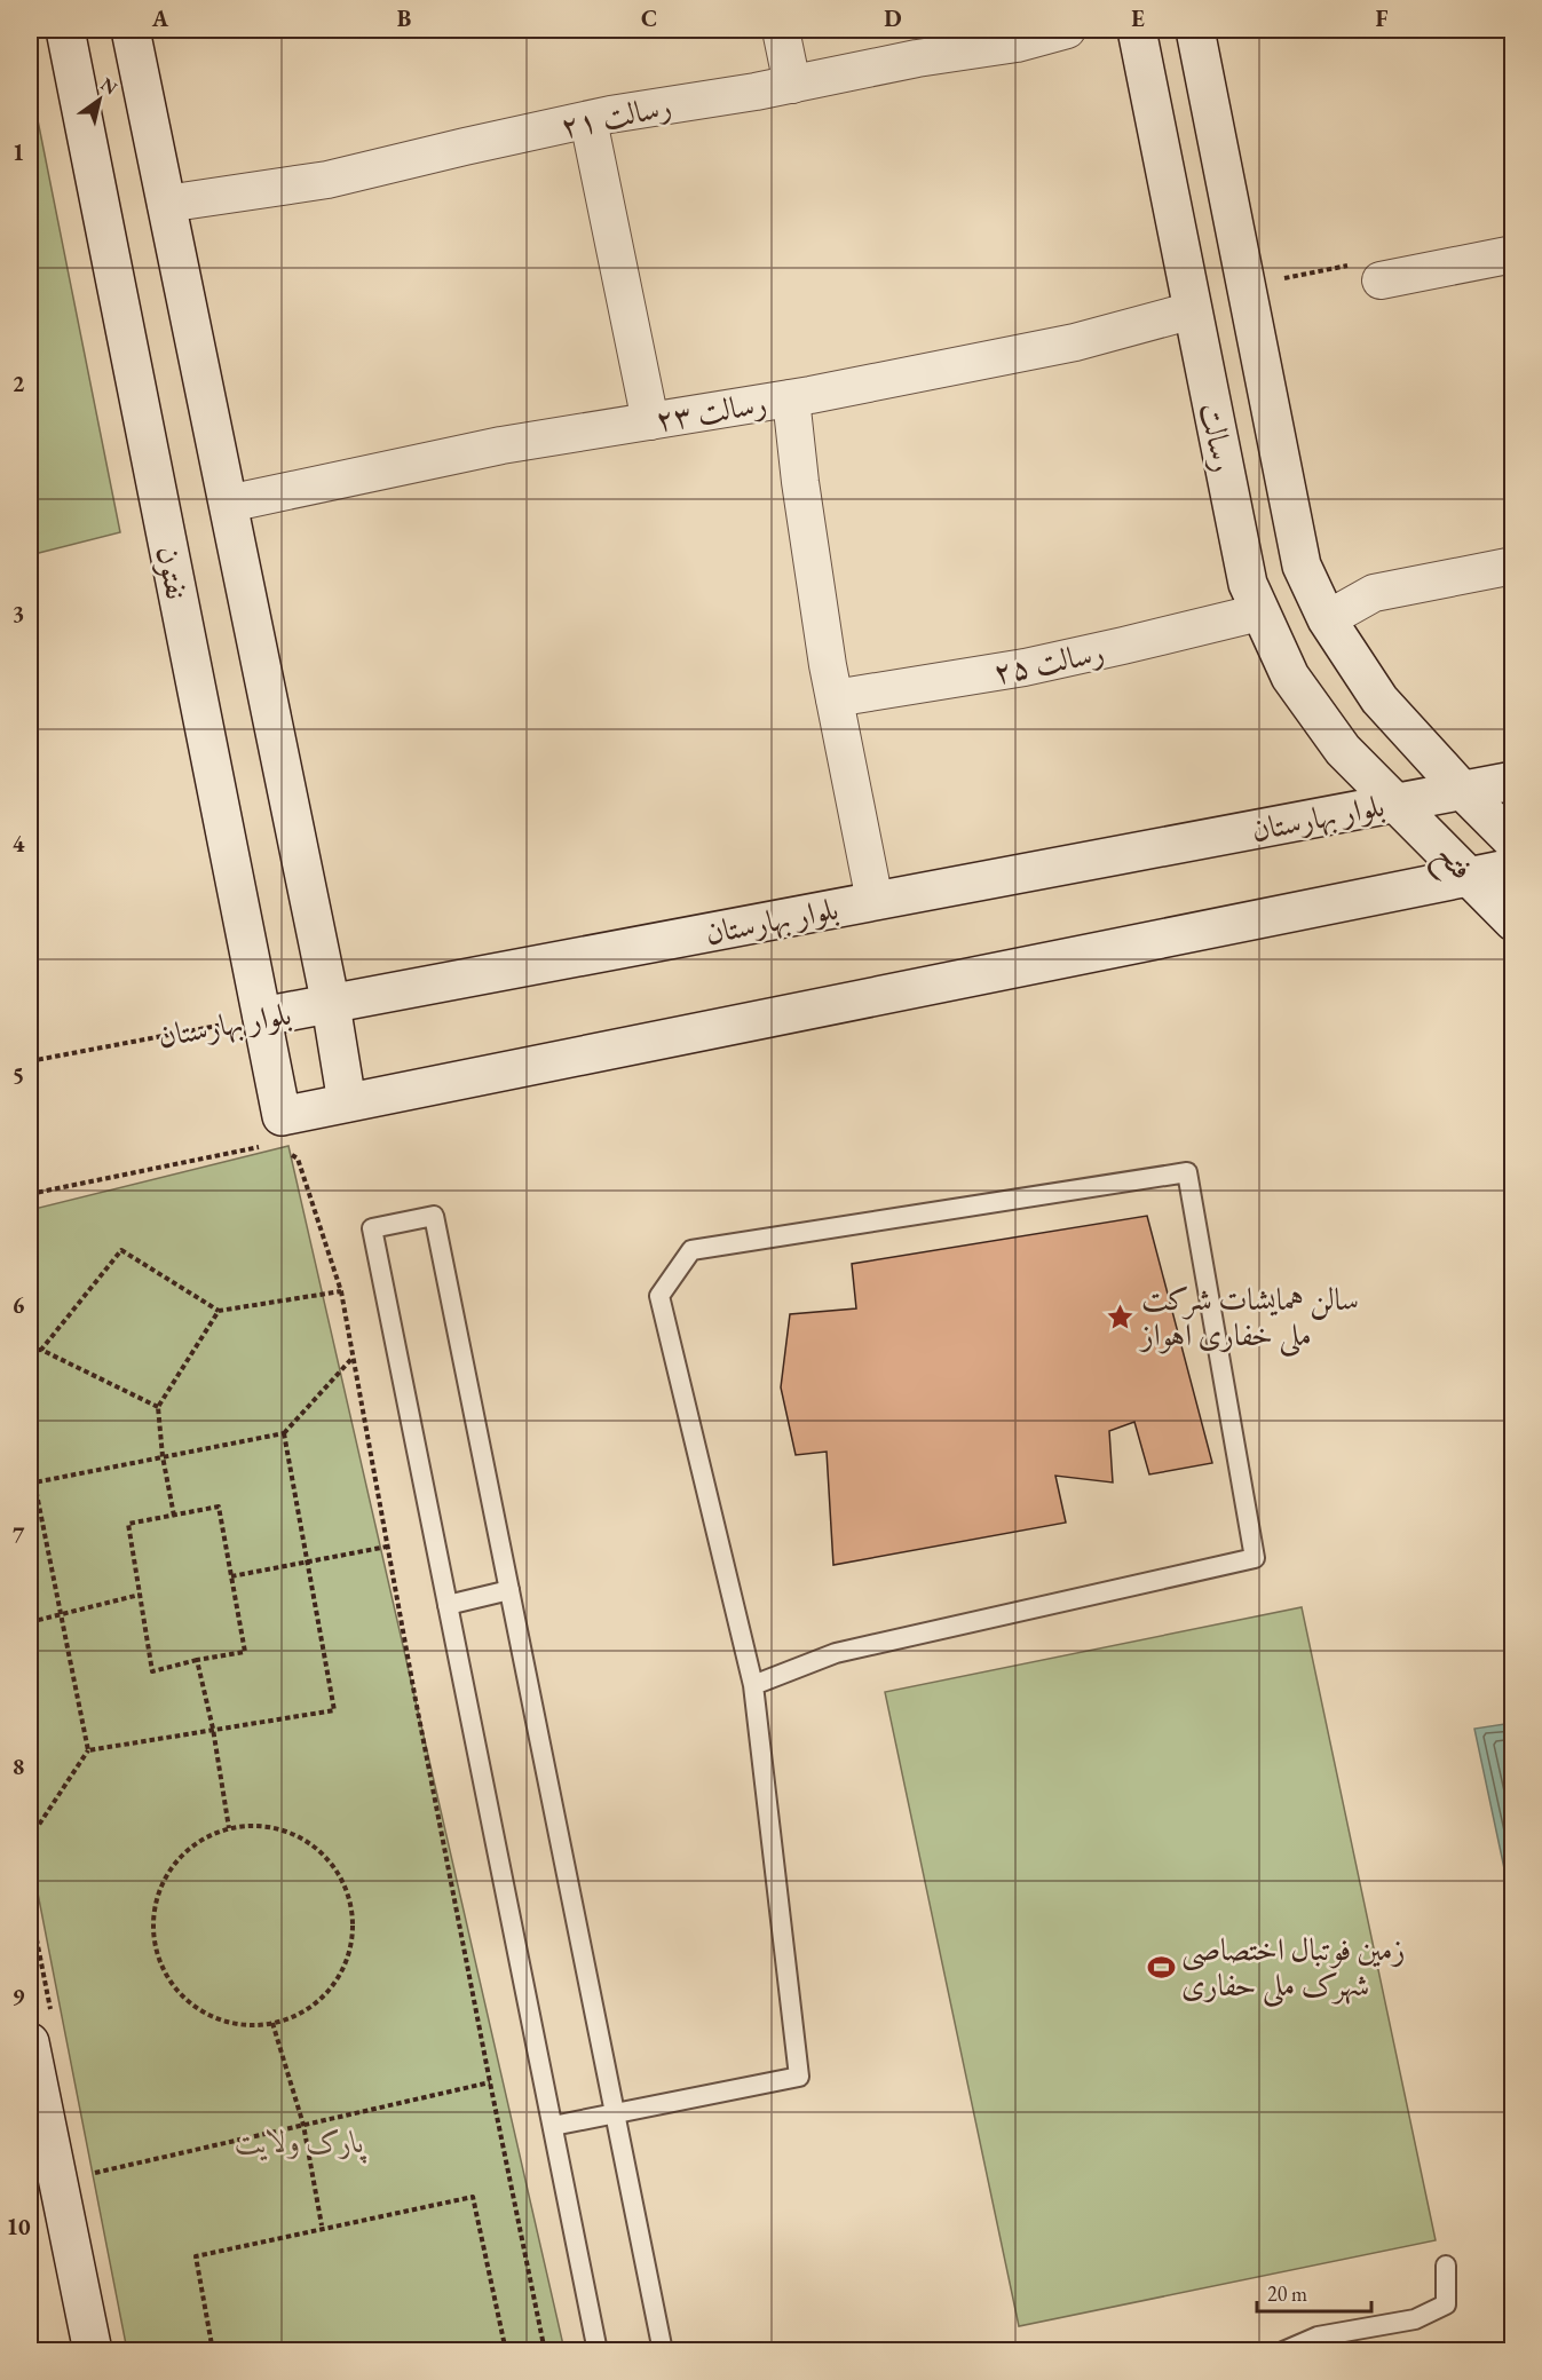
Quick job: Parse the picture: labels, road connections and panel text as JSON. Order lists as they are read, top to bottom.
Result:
{
  "streets": {
    "street": [
      "رسالت ۲۱",
      "رسالت ۲۳",
      "رسالت",
      "نفتون",
      "رسالت ۲۵",
      "بلوار بهارستان",
      "فتح"
    ]
  },
  "crossings": [
    ["رسالت ۲۳", "رسالت"],
    ["رسالت", "رسالت ۲۵"],
    ["رسالت", "بلوار بهارستان"],
    ["رسالت", "فتح"],
    ["نفتون", "بلوار بهارستان"],
    ["بلوار بهارستان", "فتح"]
  ],
  "parks": ["پارک ولایت"],
  "places": {
    "place": ["سالن همایشات شرکت ملی خفاری اهواز"],
    "sports": ["زمین فوتبال اختصاصی شهرک ملی حفاری"]
  },
  "scale_bar": "20 m",
  "north": "top right",
  "grid": {
    "columns": [
      "A",
      "B",
      "C",
      "D",
      "E",
      "F"
    ],
    "rows": [
      "1",
      "2",
      "3",
      "4",
      "5",
      "6",
      "7",
      "8",
      "9",
      "10"
    ]
  }
}
